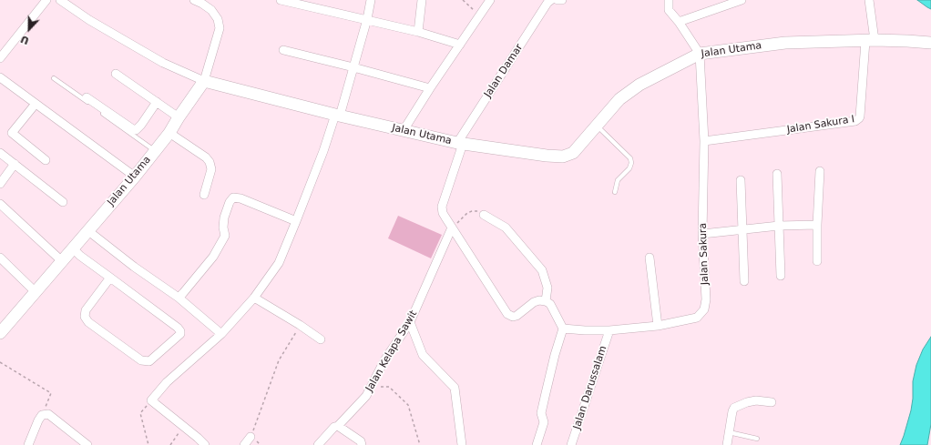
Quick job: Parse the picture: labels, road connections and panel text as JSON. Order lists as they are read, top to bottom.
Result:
{
  "streets": {
    "street": [
      "Jalan Utama",
      "Jalan Damar",
      "Jalan Sakura I",
      "Jalan Sakura",
      "Jalan Kelapa Sawit",
      "Jalan Darussalam"
    ]
  },
  "crossings": [
    ["Jalan Utama", "Jalan Damar"],
    ["Jalan Utama", "Jalan Sakura I"],
    ["Jalan Utama", "Jalan Sakura"],
    ["Jalan Damar", "Jalan Kelapa Sawit"],
    ["Jalan Sakura I", "Jalan Sakura"],
    ["Jalan Sakura", "Jalan Darussalam"]
  ],
  "north": "bottom"
}
